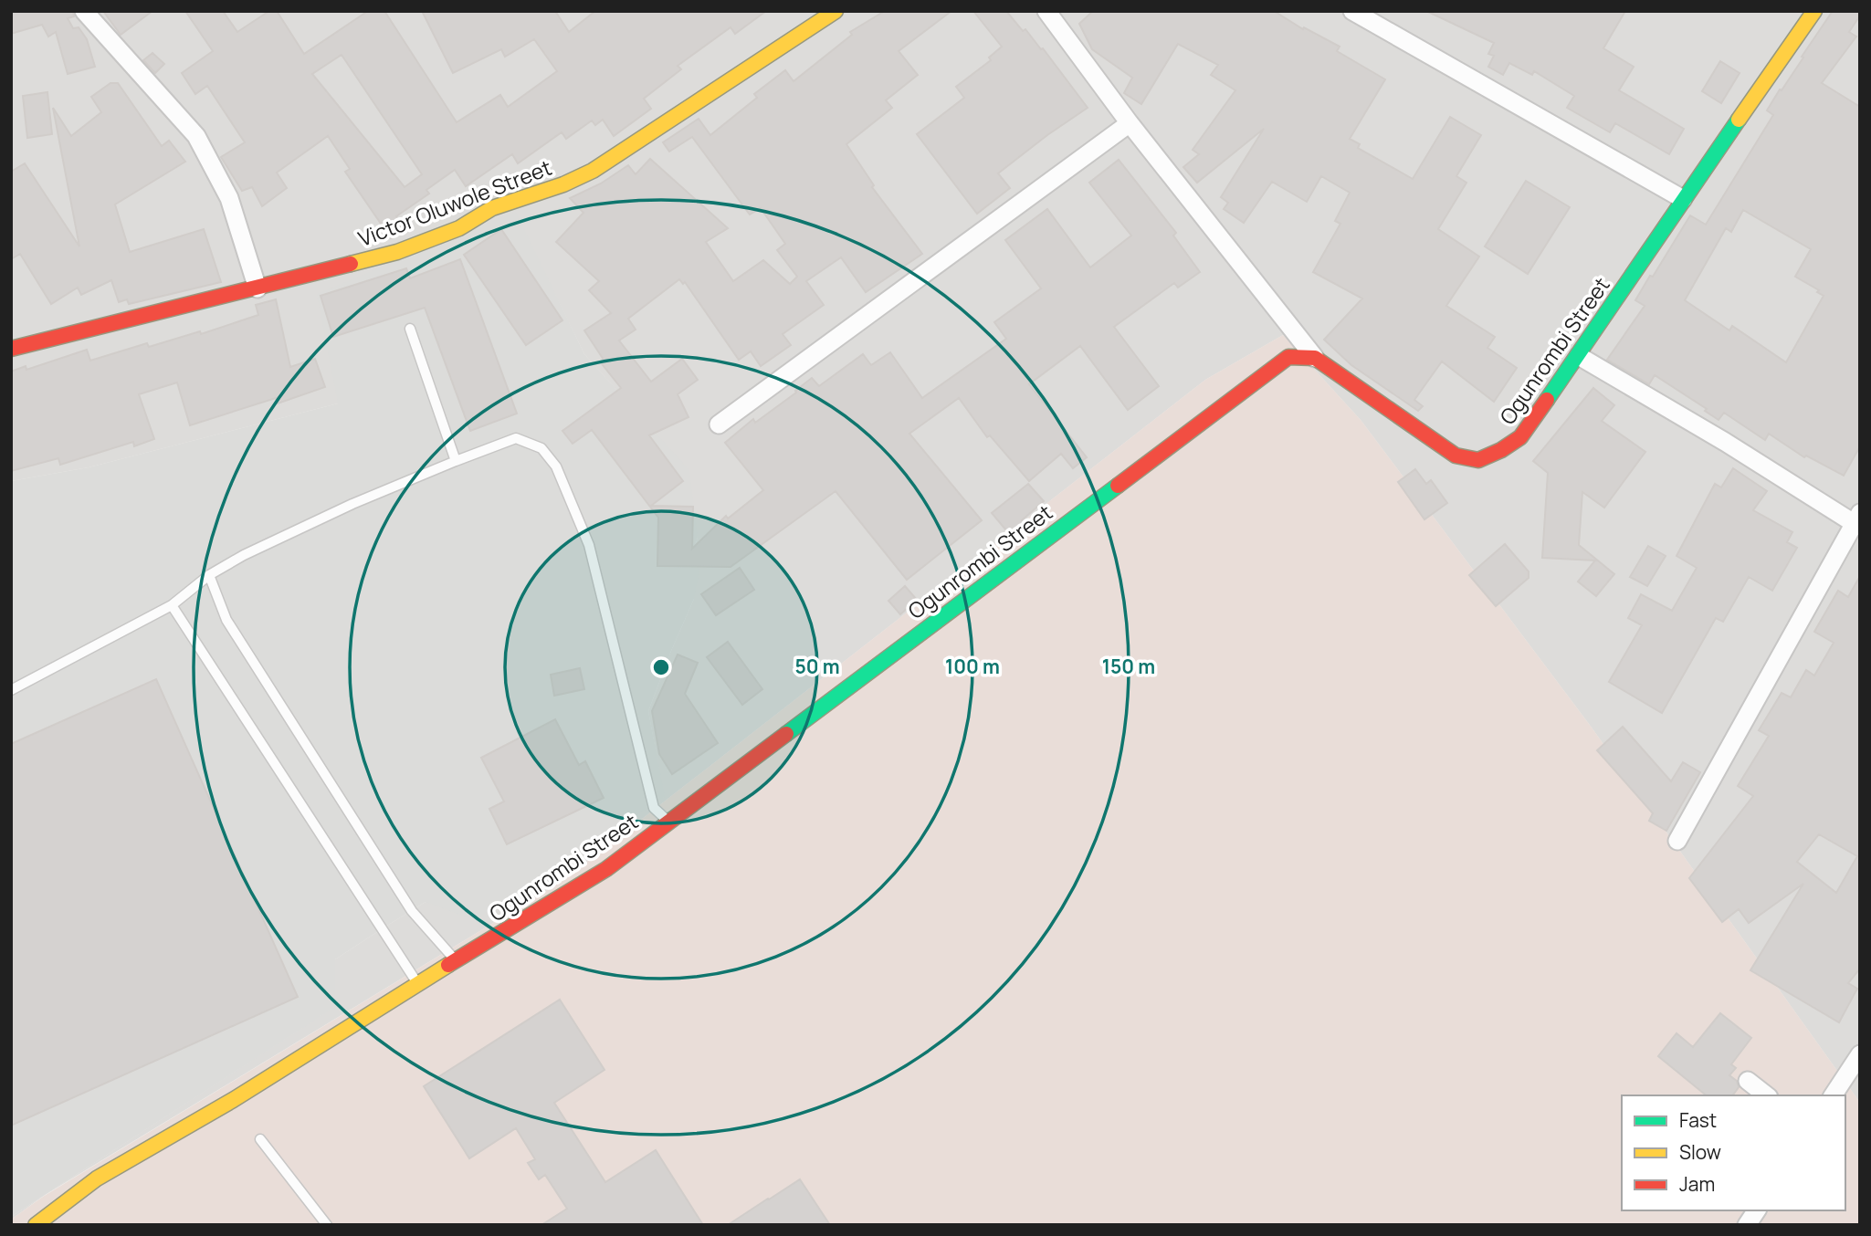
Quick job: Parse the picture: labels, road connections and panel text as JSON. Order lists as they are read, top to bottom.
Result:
{
  "streets": {
    "street": ["Victor Oluwole Street", "Ogunrombi Street"]
  },
  "legend": ["Fast", "Slow", "Jam"],
  "rings": ["50 m", "100 m", "150 m"]
}
